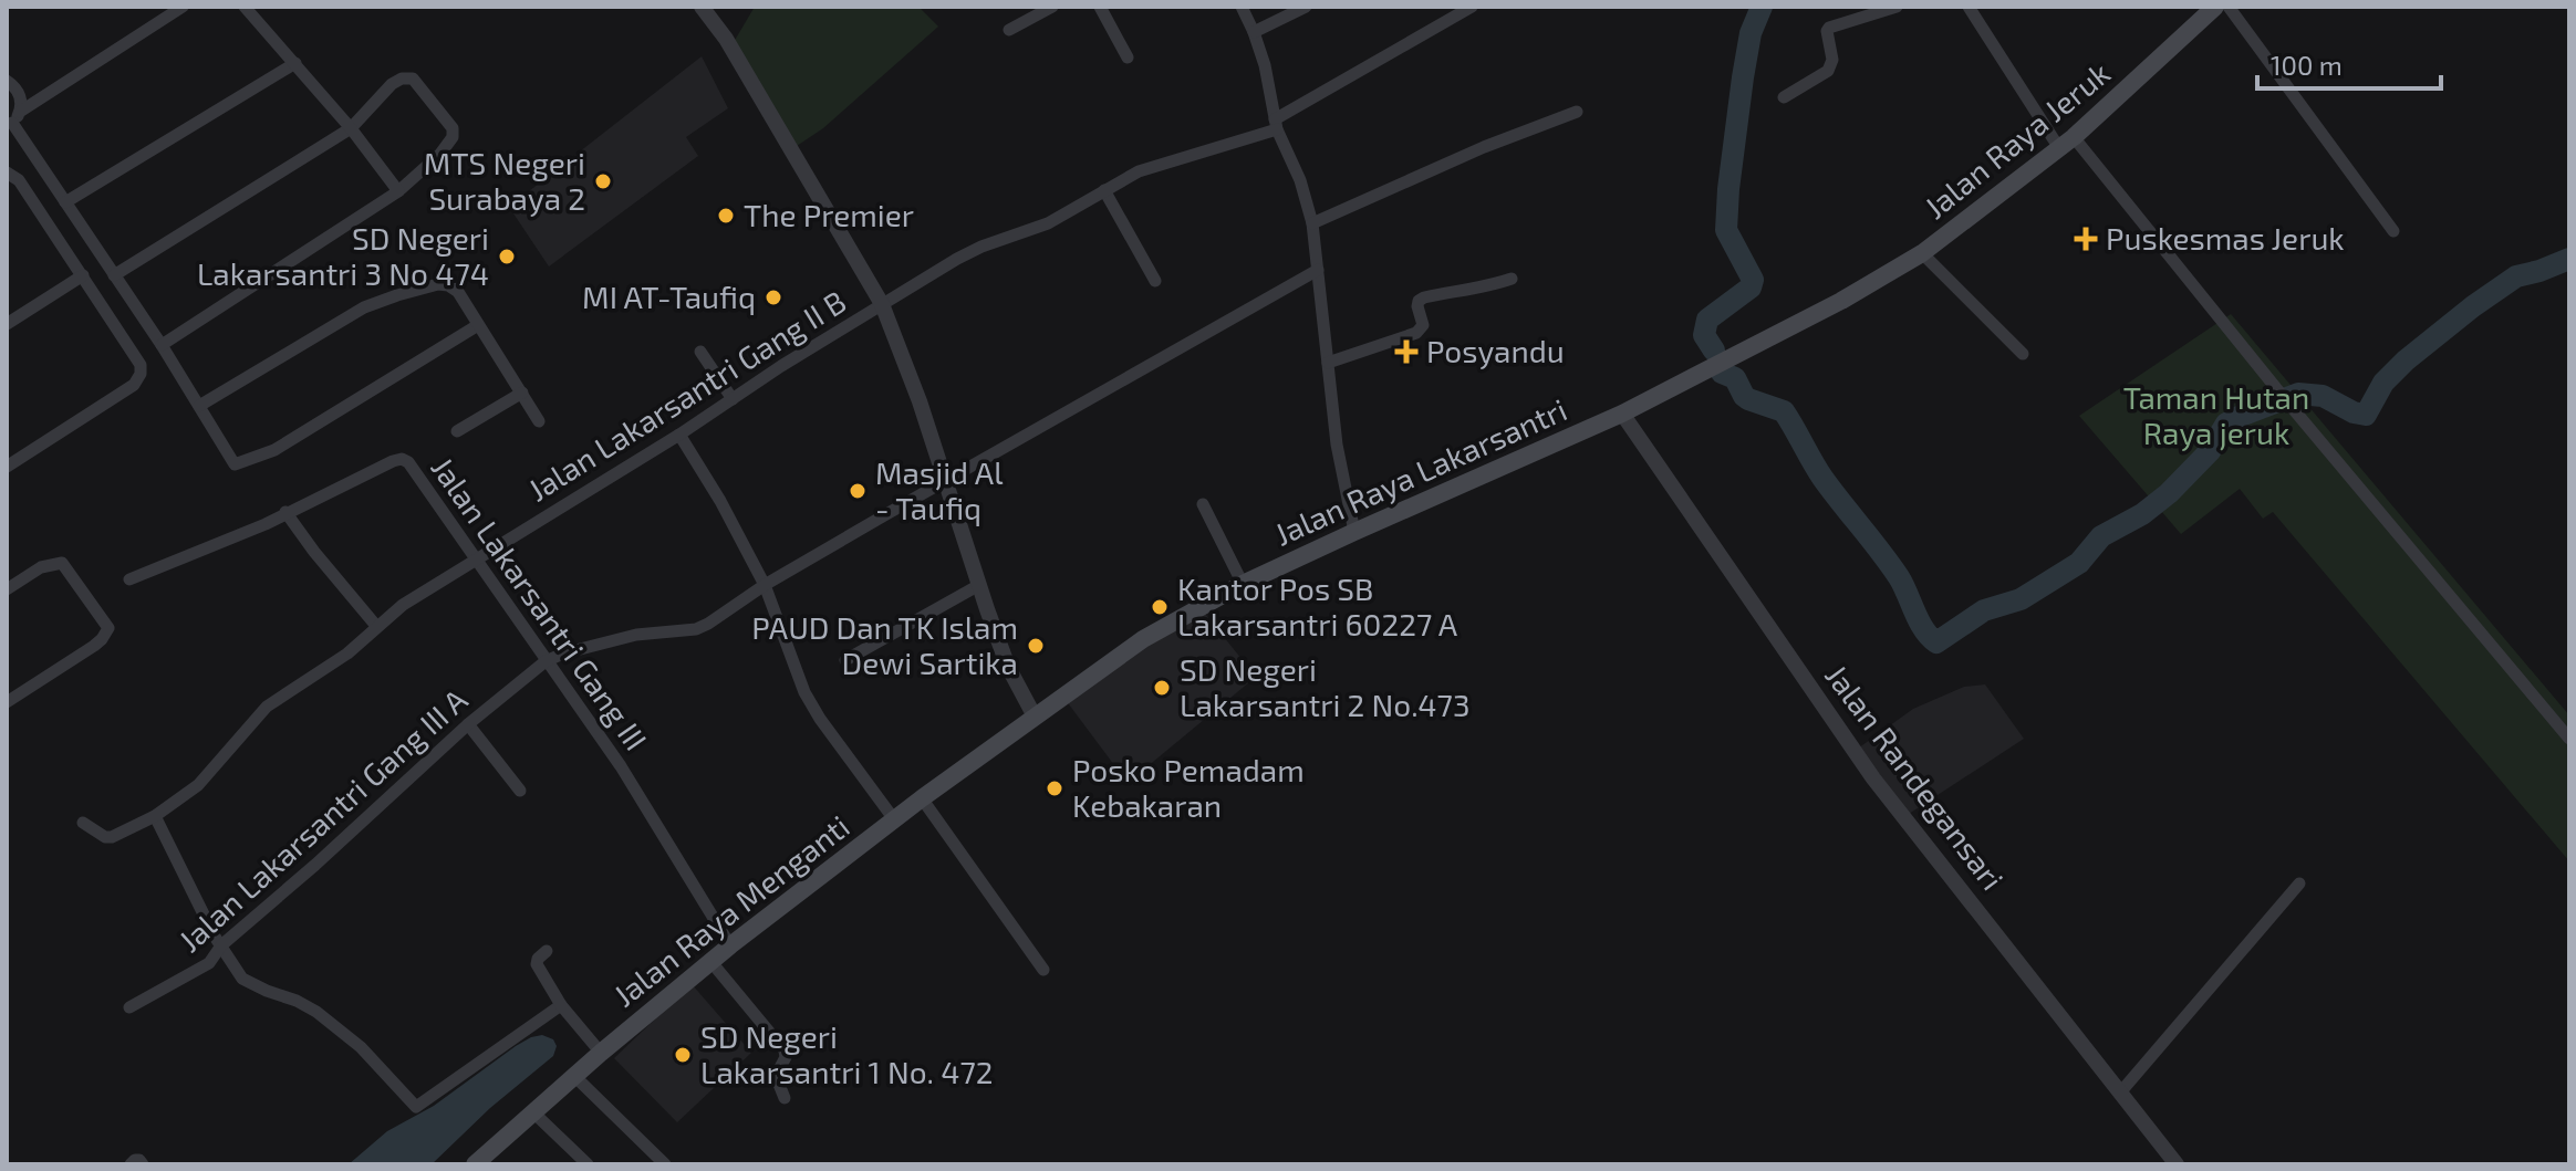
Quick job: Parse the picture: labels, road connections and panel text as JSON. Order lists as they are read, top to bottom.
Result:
{
  "streets": {
    "main road": ["Jalan Raya Jeruk", "Jalan Raya Lakarsantri", "Jalan Raya Menganti"],
    "street": [
      "Jalan Lakarsantri Gang II B",
      "Jalan Lakarsantri Gang III",
      "Jalan Randegansari",
      "Jalan Lakarsantri Gang III A"
    ]
  },
  "crossings": [
    ["Jalan Raya Jeruk", "Jalan Raya Lakarsantri"],
    ["Jalan Lakarsantri Gang II B", "Jalan Lakarsantri Gang III"],
    ["Jalan Raya Lakarsantri", "Jalan Randegansari"],
    ["Jalan Raya Lakarsantri", "Jalan Raya Menganti"],
    ["Jalan Lakarsantri Gang III", "Jalan Lakarsantri Gang III A"],
    ["Jalan Lakarsantri Gang III", "Jalan Raya Menganti"]
  ],
  "parks": ["Taman Hutan Raya jeruk"],
  "places": {
    "other": [
      "MTS Negeri Surabaya 2",
      "The Premier",
      "SD Negeri Lakarsantri 3 No 474",
      "MI AT-Taufiq",
      "Masjid Al - Taufiq",
      "Kantor Pos SB Lakarsantri 60227 A",
      "PAUD Dan TK Islam Dewi Sartika",
      "SD Negeri Lakarsantri 2 No.473",
      "Posko Pemadam Kebakaran",
      "SD Negeri Lakarsantri 1 No. 472"
    ],
    "health": ["Puskesmas Jeruk", "Posyandu"]
  },
  "scale_bar": "100 m"
}
